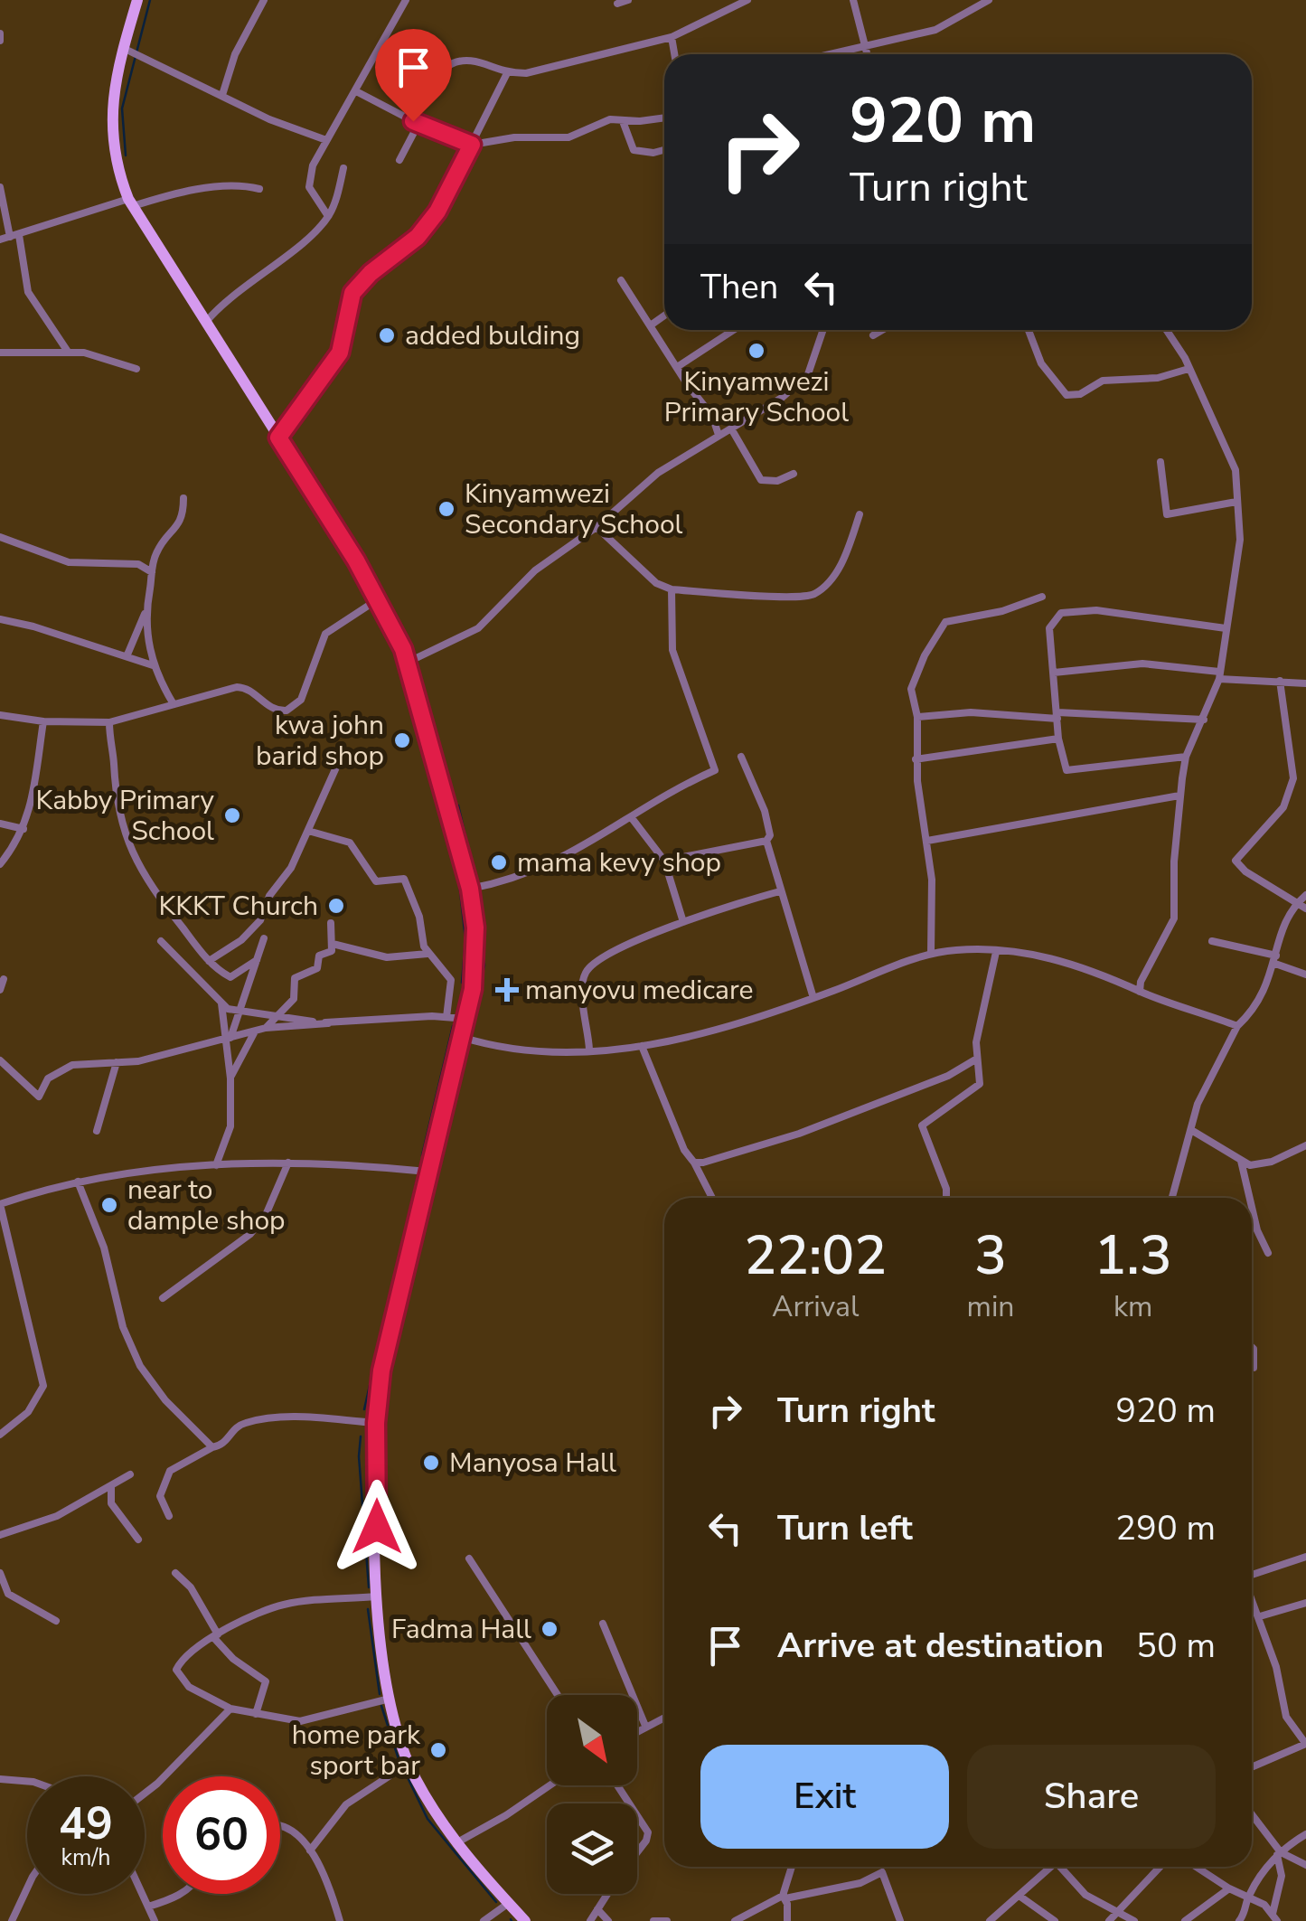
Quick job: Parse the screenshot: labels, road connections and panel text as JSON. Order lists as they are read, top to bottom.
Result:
{
  "places": {
    "other": [
      "added bulding",
      "Kinyamwezi Primary School",
      "Kinyamwezi Secondary School",
      "kwa john barid shop",
      "Kabby Primary School",
      "mama kevy shop",
      "KKKT Church",
      "near to dample shop",
      "Manyosa Hall",
      "Fadma Hall",
      "home park sport bar"
    ],
    "health": ["manyovu medicare"]
  },
  "north": "bottom right",
  "page": {
    "turn": ["920 m", "Turn right"],
    "then": "Then",
    "eta": [
      "22:02",
      "Arrival",
      "3",
      "min",
      "1.3",
      "km"
    ],
    "list": [
      {
        "name": "Turn right",
        "value": "920 m"
      },
      {
        "name": "Turn left",
        "value": "290 m"
      },
      {
        "name": "Arrive at destination",
        "value": "50 m"
      }
    ],
    "buttons": ["Exit", "Share"],
    "speed": "49 km/h",
    "limit": "60"
  }
}
